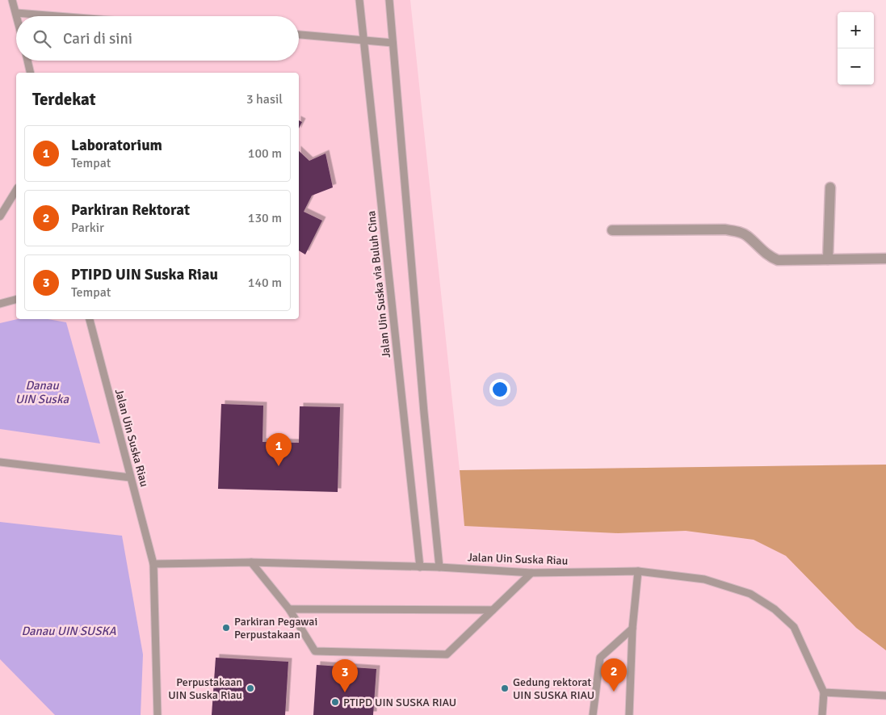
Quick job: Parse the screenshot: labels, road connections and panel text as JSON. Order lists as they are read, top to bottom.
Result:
{
  "streets": {
    "lane": ["Jalan Uin Suska via Buluh Cina", "Jalan Uin Suska Riau"]
  },
  "crossings": [
    ["Jalan Uin Suska via Buluh Cina", "Jalan Uin Suska Riau"]
  ],
  "water": ["Danau UIN Suska", "Danau UIN SUSKA"],
  "places": [
    "Parkiran Pegawai Perpustakaan",
    "Perpustakaan UIN Suska Riau",
    "Gedung rektorat UIN SUSKA RIAU",
    "PTIPD UIN SUSKA RIAU"
  ],
  "page": {
    "map_buttons": ["+", "−"],
    "search": "Cari di sini",
    "heading": ["Terdekat", "3 hasil"],
    "list": [
      {
        "mark": "1",
        "name": "Laboratorium",
        "note": "Tempat",
        "value": "100 m"
      },
      {
        "mark": "2",
        "name": "Parkiran Rektorat",
        "note": "Parkir",
        "value": "130 m"
      },
      {
        "mark": "3",
        "name": "PTIPD UIN Suska Riau",
        "note": "Tempat",
        "value": "140 m"
      }
    ],
    "pins": ["1", "2", "3"]
  }
}
